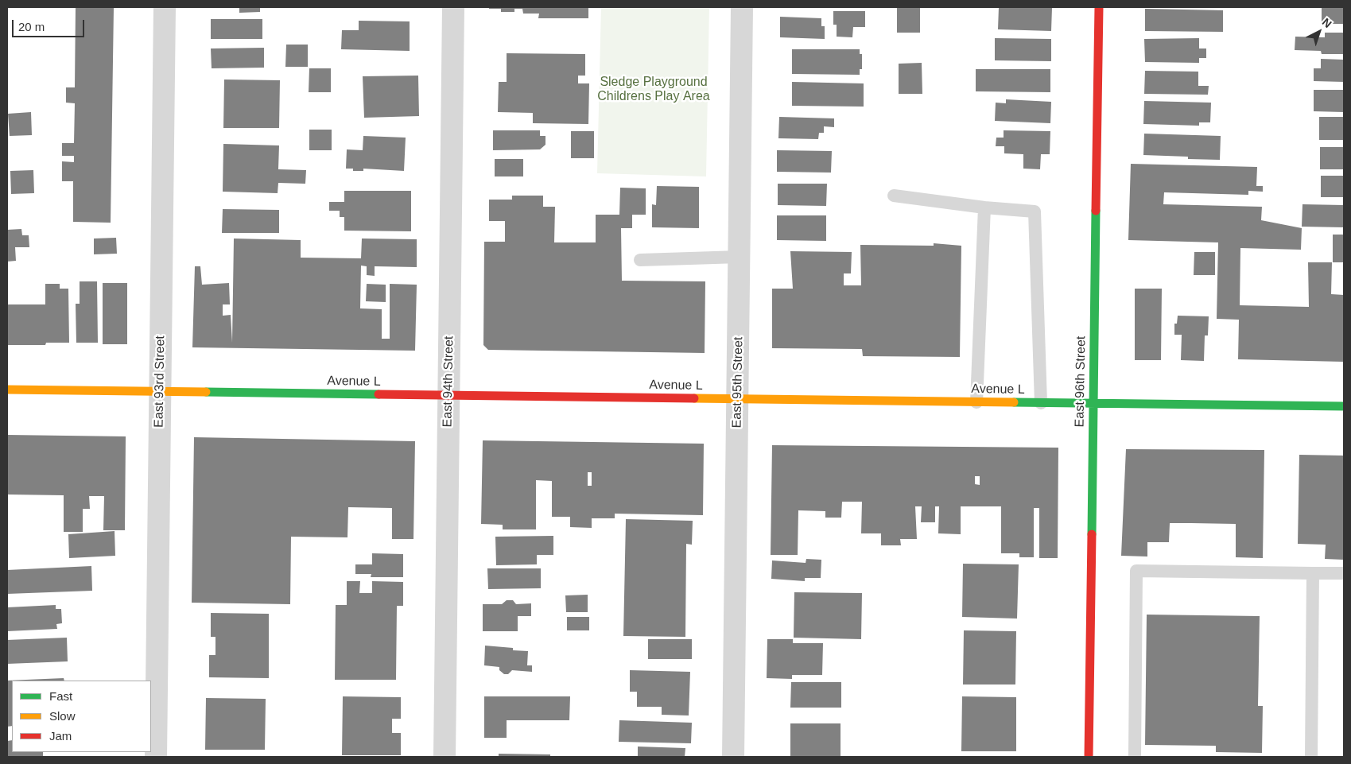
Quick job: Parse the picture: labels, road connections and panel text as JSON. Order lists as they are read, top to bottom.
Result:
{
  "streets": {
    "street": [
      "East 93rd Street",
      "Avenue L",
      "East 94th Street",
      "East 96th Street",
      "East 95th Street"
    ]
  },
  "crossings": [
    ["East 93rd Street", "Avenue L"],
    ["Avenue L", "East 94th Street"],
    ["Avenue L", "East 96th Street"],
    ["Avenue L", "East 95th Street"]
  ],
  "parks": ["Sledge Playground Childrens Play Area"],
  "legend": ["Fast", "Slow", "Jam"],
  "scale_bar": "20 m",
  "north": "top right"
}
